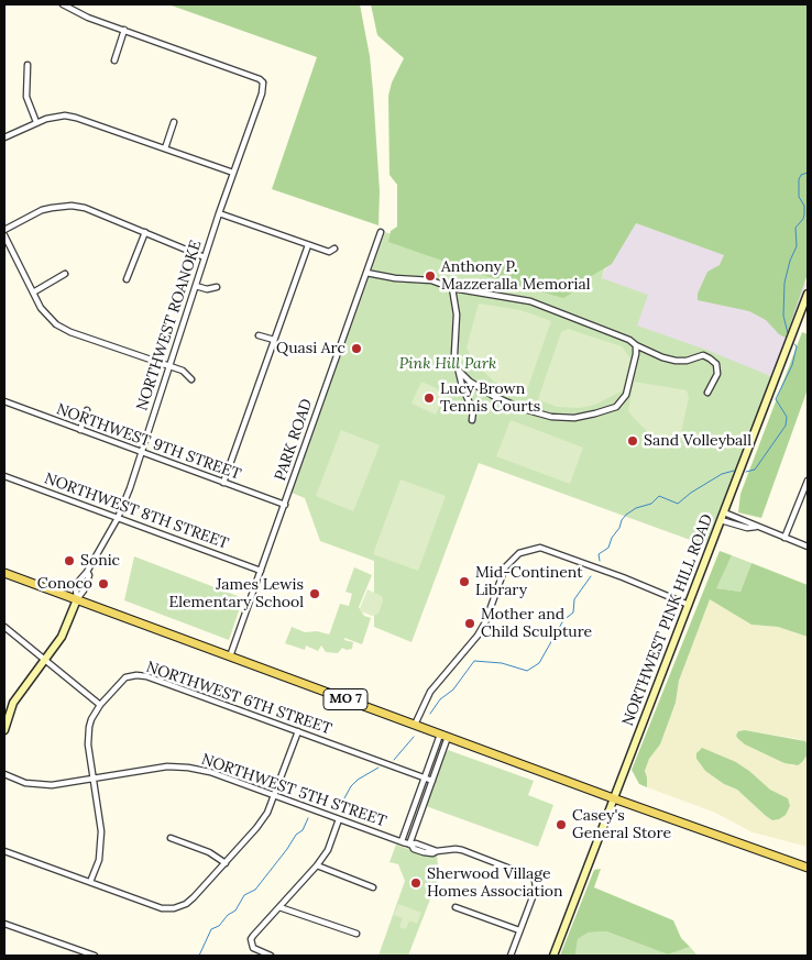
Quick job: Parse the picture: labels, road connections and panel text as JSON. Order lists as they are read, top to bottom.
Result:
{
  "streets": {
    "main road": ["NORTHWEST PINK HILL ROAD", "MO 7"],
    "street": [
      "NORTHWEST ROANOKE",
      "PARK ROAD",
      "NORTHWEST 9TH STREET",
      "NORTHWEST 8TH STREET",
      "NORTHWEST 6TH STREET",
      "NORTHWEST 5TH STREET"
    ]
  },
  "crossings": [
    ["NORTHWEST ROANOKE", "NORTHWEST 9TH STREET"],
    ["NORTHWEST ROANOKE", "NORTHWEST 8TH STREET"],
    ["NORTHWEST ROANOKE", "MO 7"],
    ["PARK ROAD", "NORTHWEST 9TH STREET"],
    ["PARK ROAD", "NORTHWEST 8TH STREET"],
    ["PARK ROAD", "MO 7"],
    ["NORTHWEST PINK HILL ROAD", "MO 7"],
    ["NORTHWEST 6TH STREET", "NORTHWEST 5TH STREET"]
  ],
  "parks": ["Pink Hill Park"],
  "places": [
    "Anthony P. Mazzeralla Memorial",
    "Quasi Arc",
    "Lucy Brown Tennis Courts",
    "Sand Volleyball",
    "Sonic",
    "Mid-Continent Library",
    "Conoco",
    "James Lewis Elementary School",
    "Mother and Child Sculpture",
    "Casey's General Store",
    "Sherwood Village Homes Association"
  ]
}
